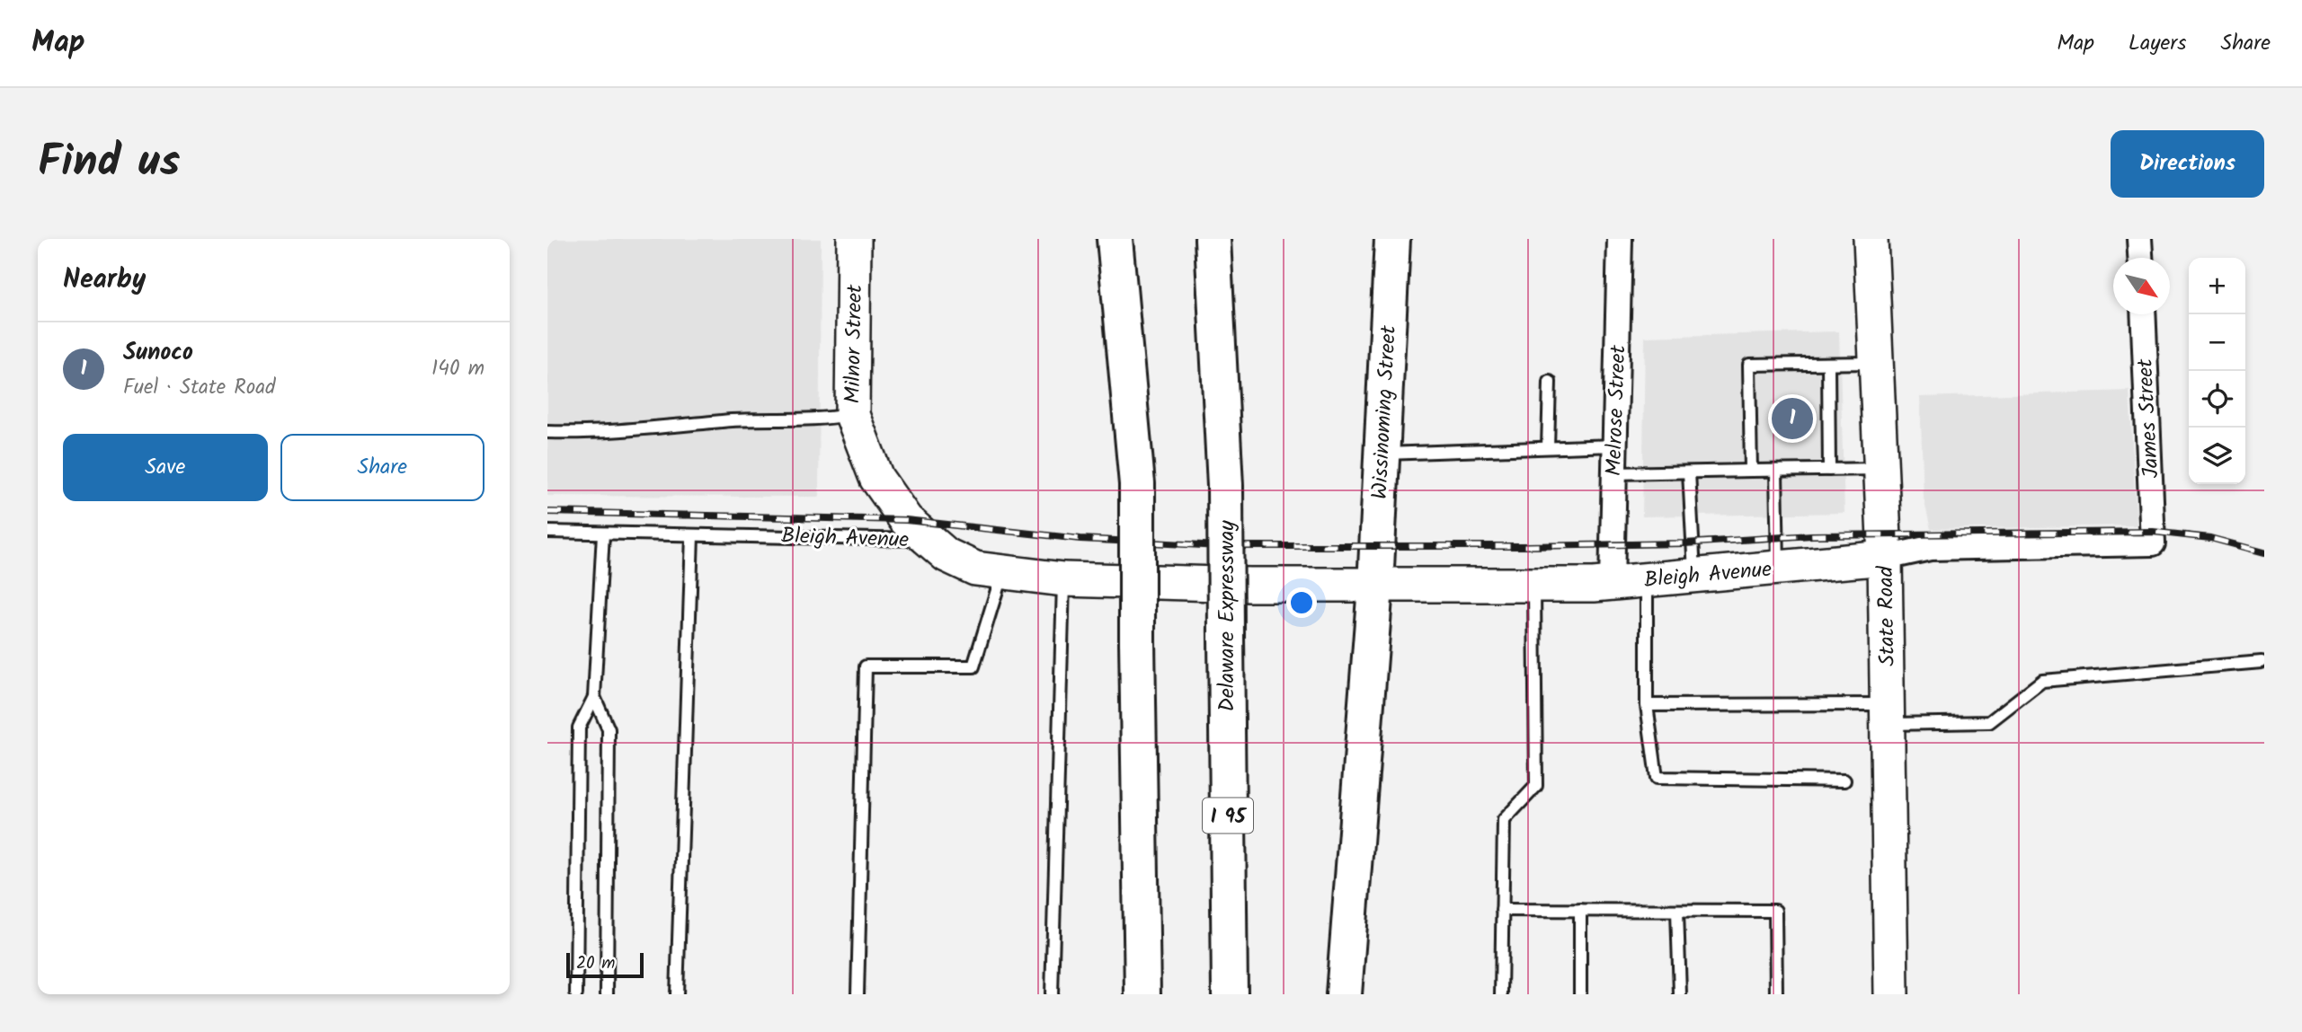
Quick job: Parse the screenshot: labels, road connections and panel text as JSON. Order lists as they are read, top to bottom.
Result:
{
  "streets": {
    "main road": [
      "Milnor Street",
      "Wissinoming Street",
      "Bleigh Avenue",
      "Delaware Expressway",
      "State Road",
      "I 95"
    ],
    "street": ["Melrose Street", "James Street"]
  },
  "crossings": [
    ["Milnor Street", "Bleigh Avenue"],
    ["Melrose Street", "Bleigh Avenue"],
    ["Wissinoming Street", "Bleigh Avenue"],
    ["James Street", "Bleigh Avenue"],
    ["Bleigh Avenue", "State Road"]
  ],
  "scale_bar": "20 m",
  "north": "bottom right",
  "page": {
    "header": "Map",
    "nav": ["Map", "Layers", "Share"],
    "title": "Find us",
    "buttons": [
      "Directions",
      ["Save", "Share"]
    ],
    "heading": "Nearby",
    "map_buttons": ["+", "−"],
    "list": [
      {
        "mark": "1",
        "name": "Sunoco",
        "note": "Fuel · State Road",
        "value": "140 m"
      }
    ],
    "pins": "1",
    "scale": "20 m"
  }
}
